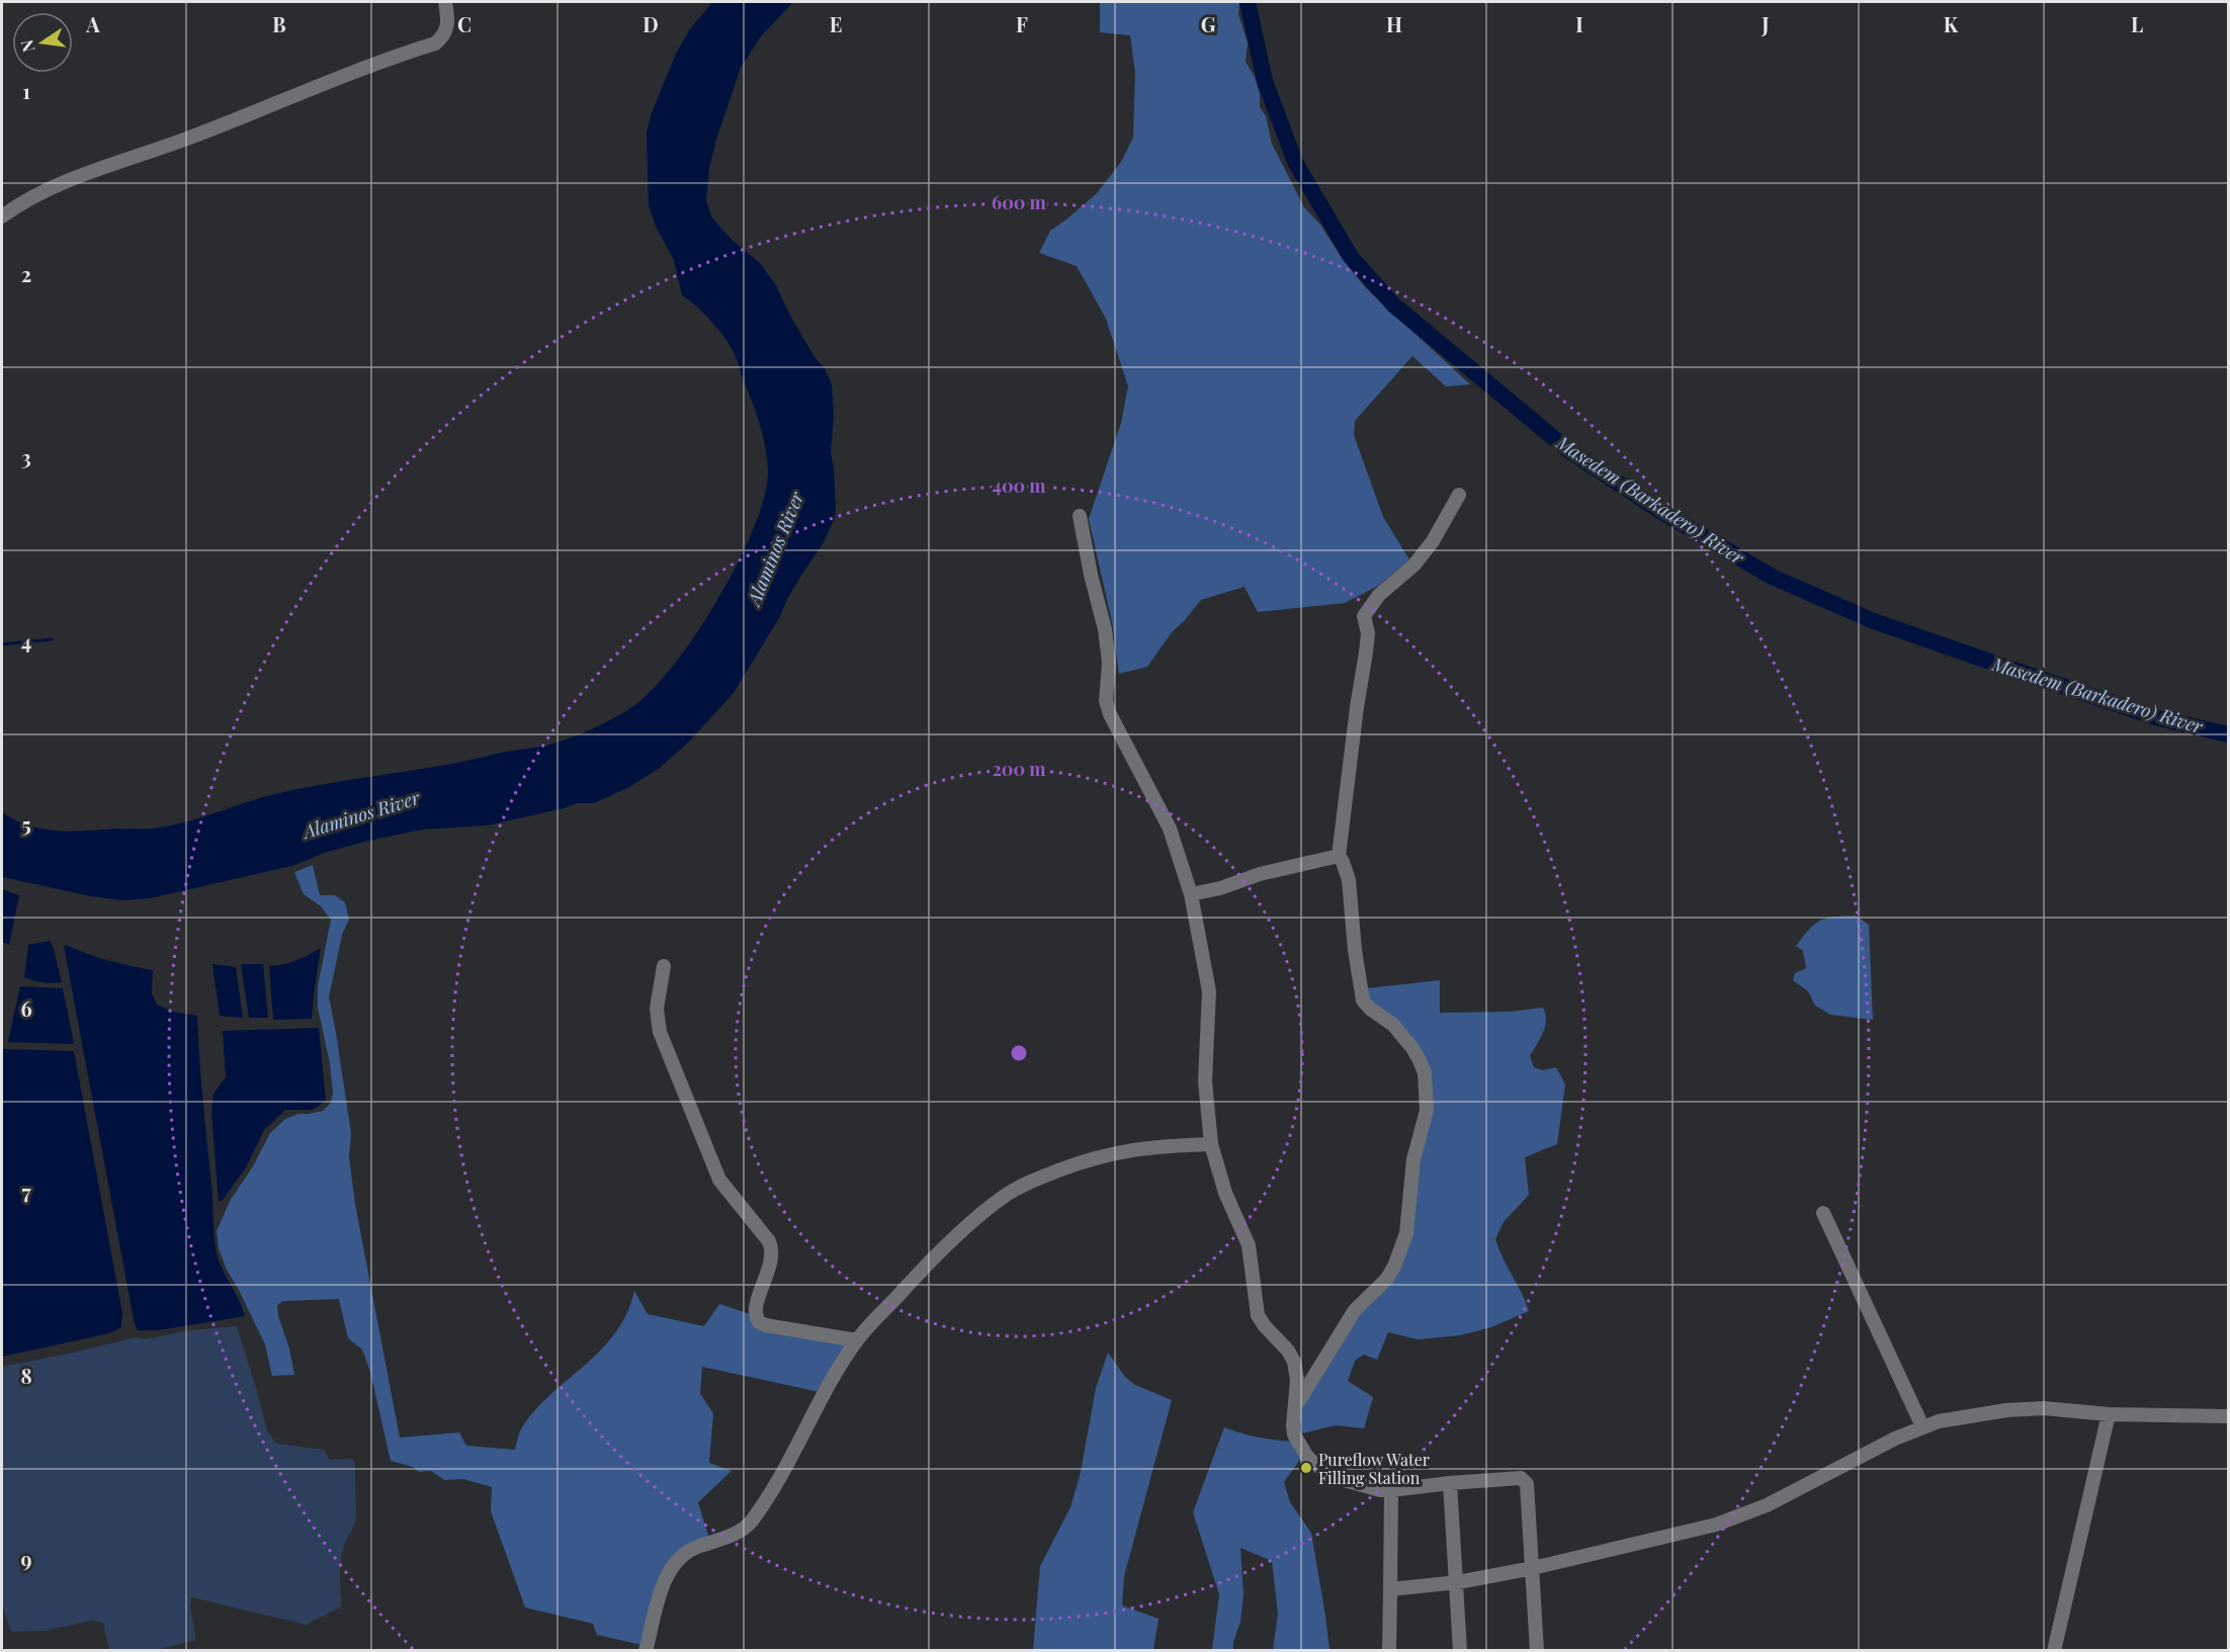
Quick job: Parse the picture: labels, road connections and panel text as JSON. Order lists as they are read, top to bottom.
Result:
{
  "water": ["Masedem (Barkadero) River", "Alaminos River"],
  "places": ["Pureflow Water Filling Station"],
  "north": "left",
  "grid": {
    "columns": [
      "A",
      "B",
      "C",
      "D",
      "E",
      "F",
      "G",
      "H",
      "I",
      "J",
      "K",
      "L"
    ],
    "rows": [
      "1",
      "2",
      "3",
      "4",
      "5",
      "6",
      "7",
      "8",
      "9"
    ]
  },
  "rings": ["600 m", "400 m", "200 m"]
}
